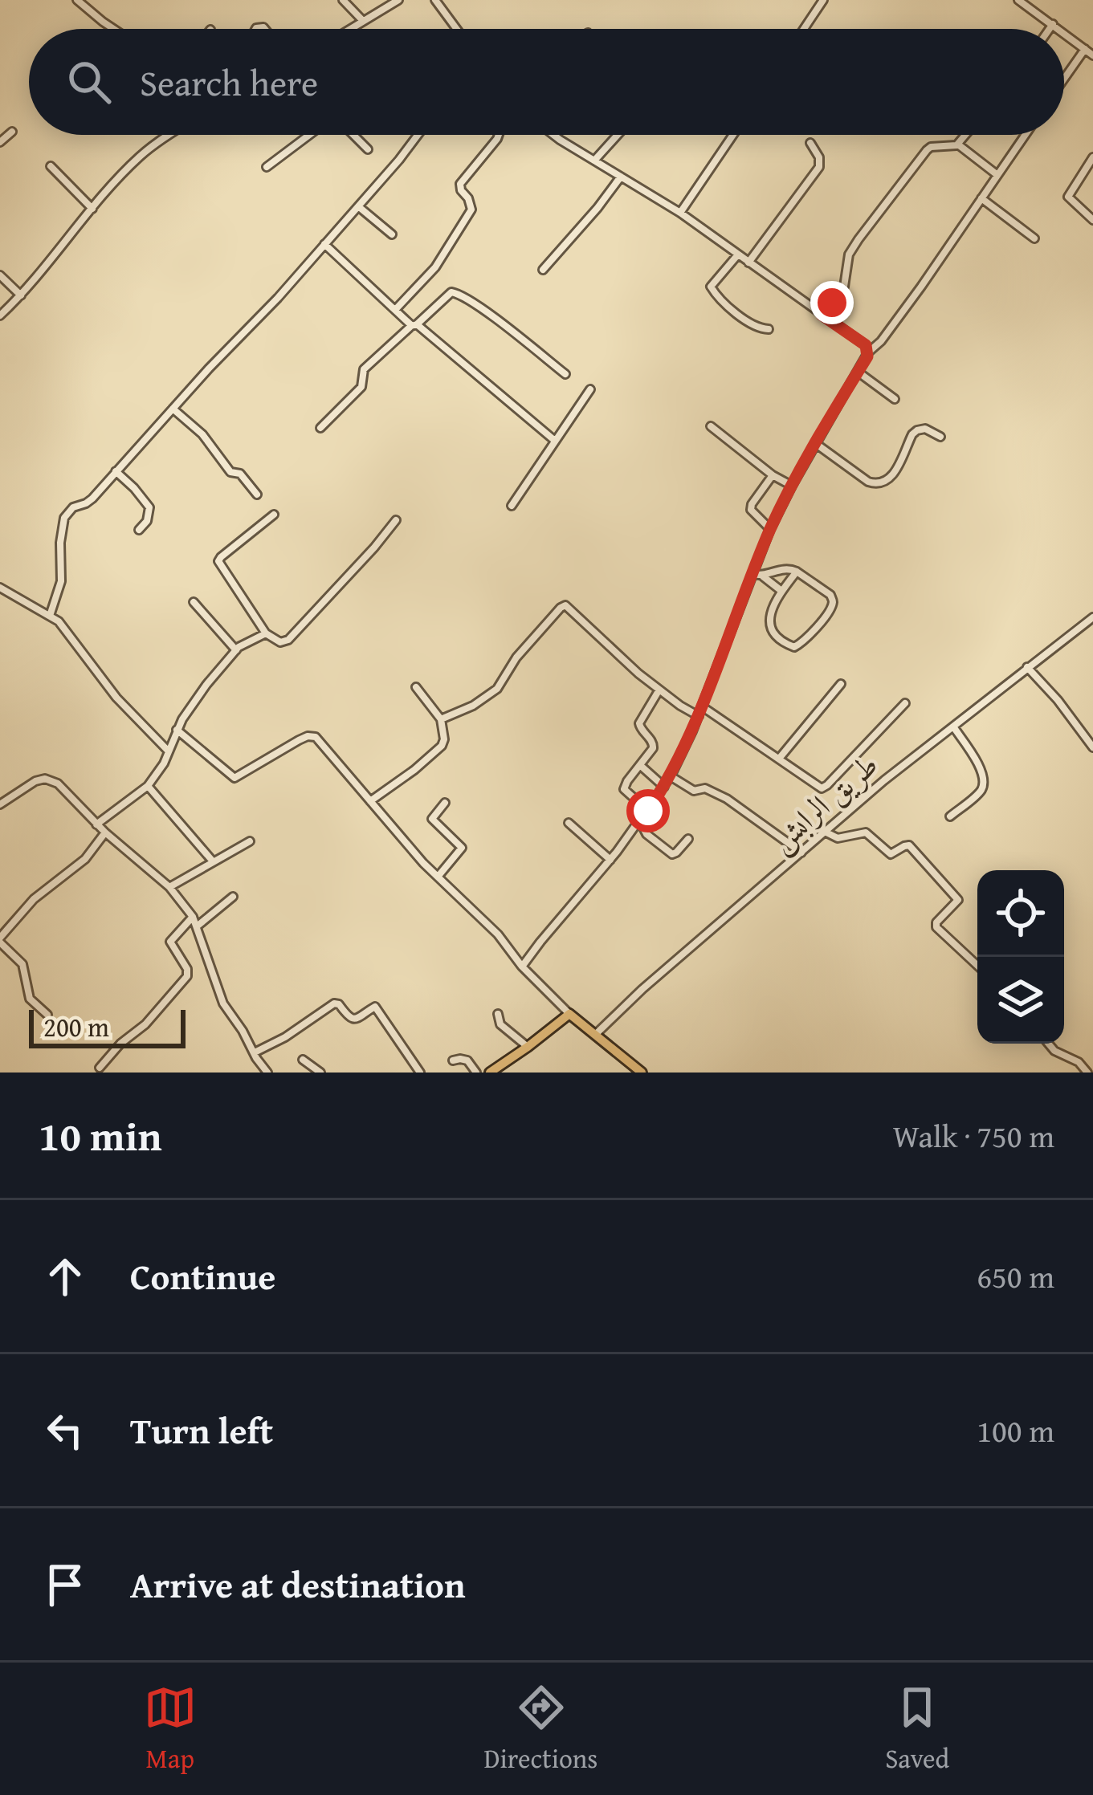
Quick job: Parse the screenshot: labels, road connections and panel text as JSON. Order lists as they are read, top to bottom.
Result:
{
  "streets": {
    "street": ["طريق الرابش"]
  },
  "scale_bar": "200 m",
  "page": {
    "search": "Search here",
    "scale": "200 m",
    "heading": ["10 min", "Walk · 750 m"],
    "list": [
      ["Continue", "650 m"],
      ["Turn left", "100 m"],
      "Arrive at destination"
    ],
    "nav": ["Map", "Directions", "Saved"]
  }
}
